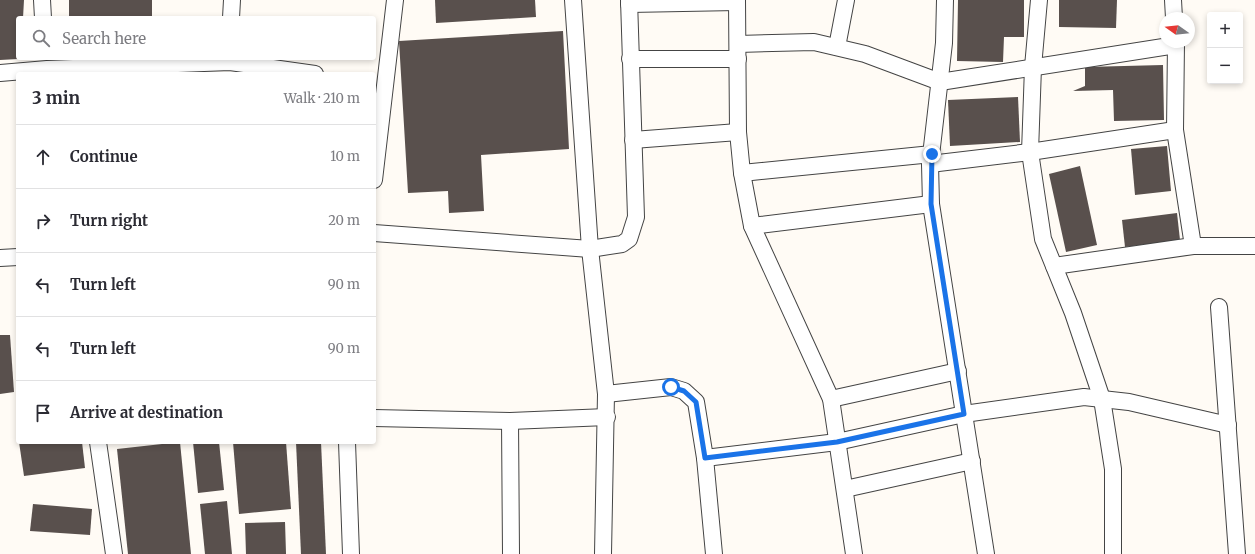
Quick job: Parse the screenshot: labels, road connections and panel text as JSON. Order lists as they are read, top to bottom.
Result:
{
  "north": "left",
  "page": {
    "map_buttons": ["+", "−"],
    "search": "Search here",
    "heading": ["3 min", "Walk · 210 m"],
    "list": [
      ["Continue", "10 m"],
      ["Turn right", "20 m"],
      ["Turn left", "90 m"],
      ["Turn left", "90 m"],
      "Arrive at destination"
    ]
  }
}
